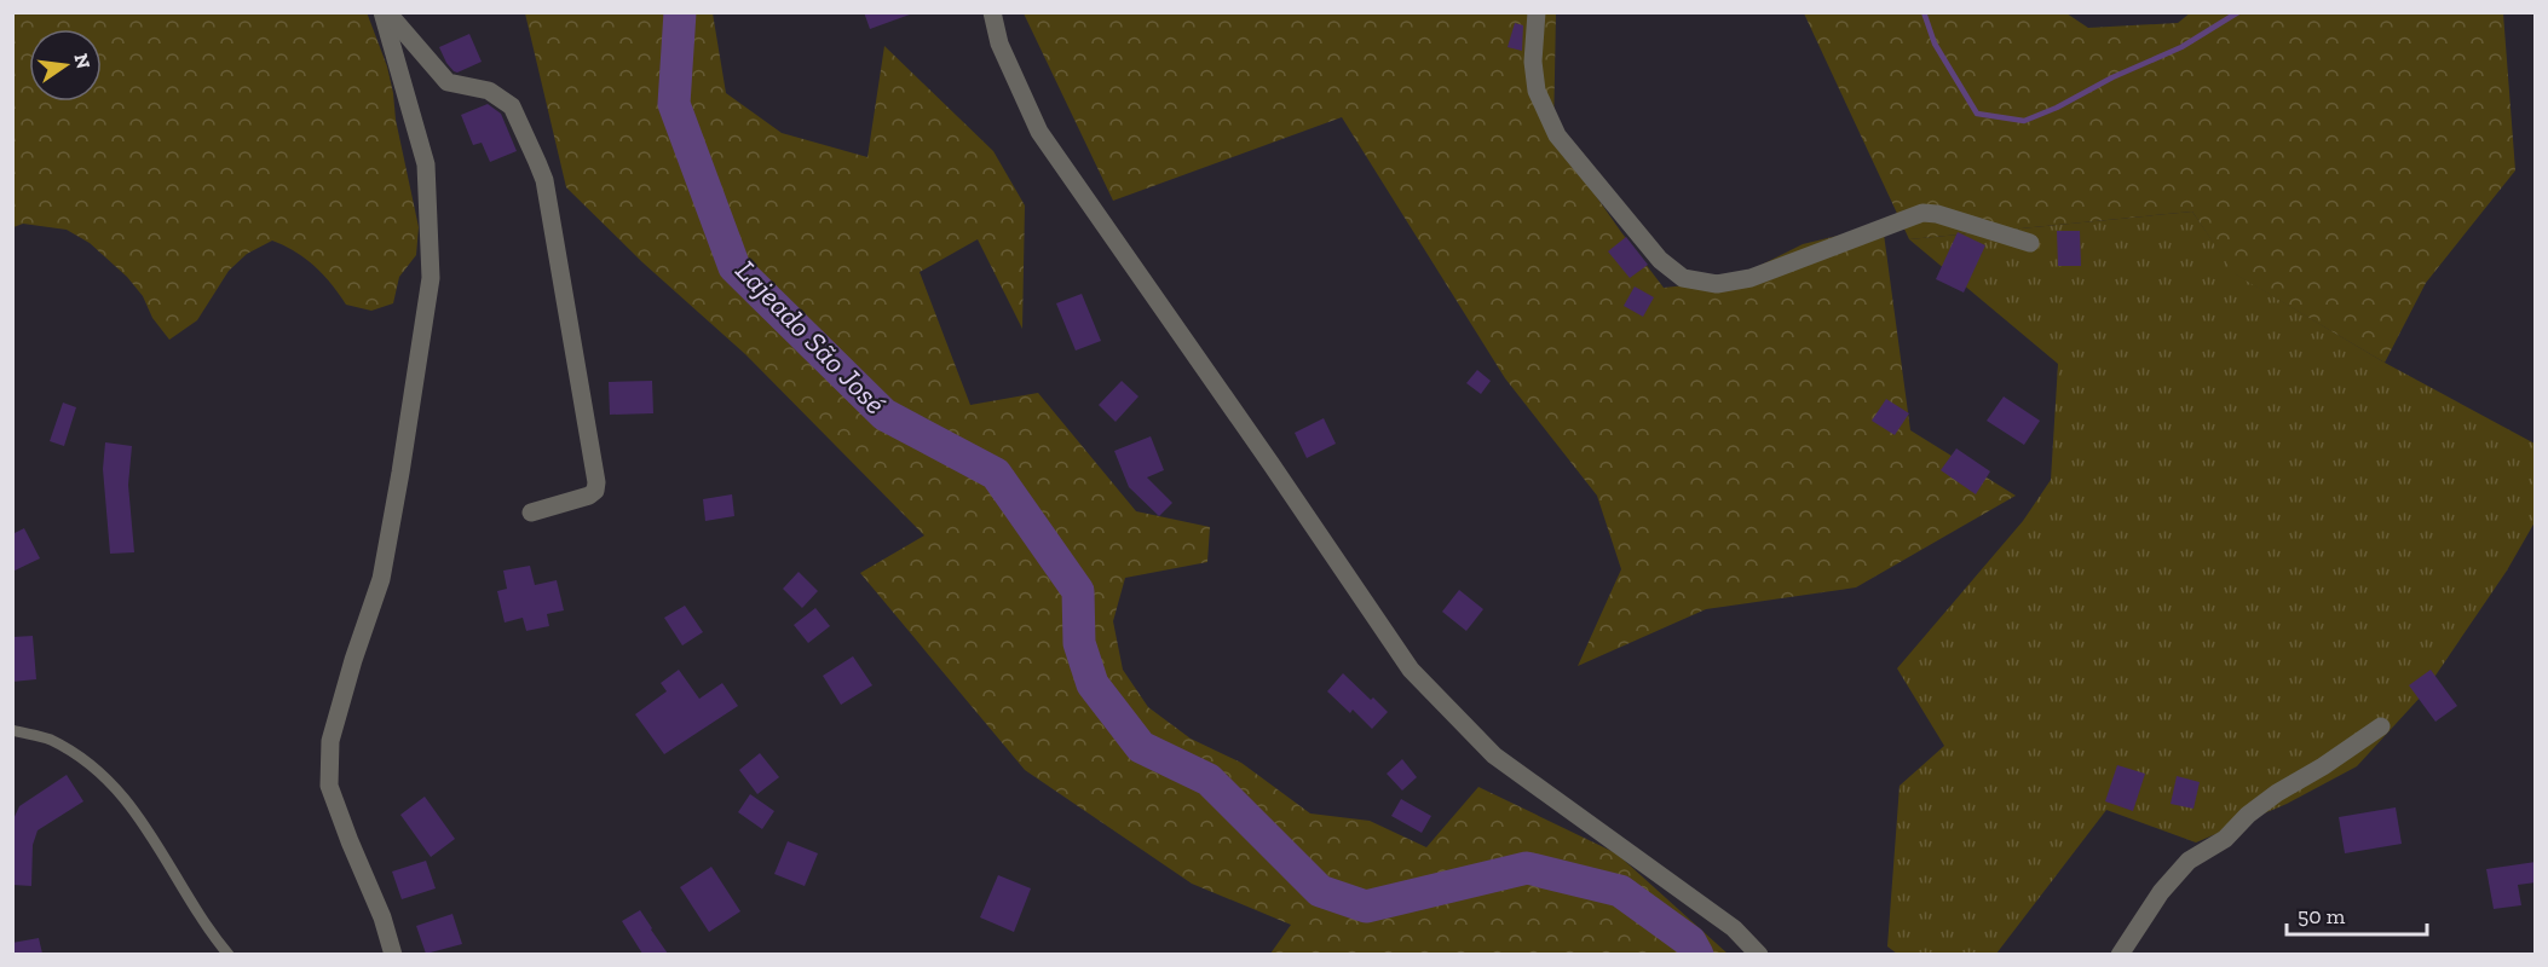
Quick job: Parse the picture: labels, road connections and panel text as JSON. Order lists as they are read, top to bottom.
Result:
{
  "water": ["Lajeado São José"],
  "scale_bar": "50 m",
  "north": "right"
}
